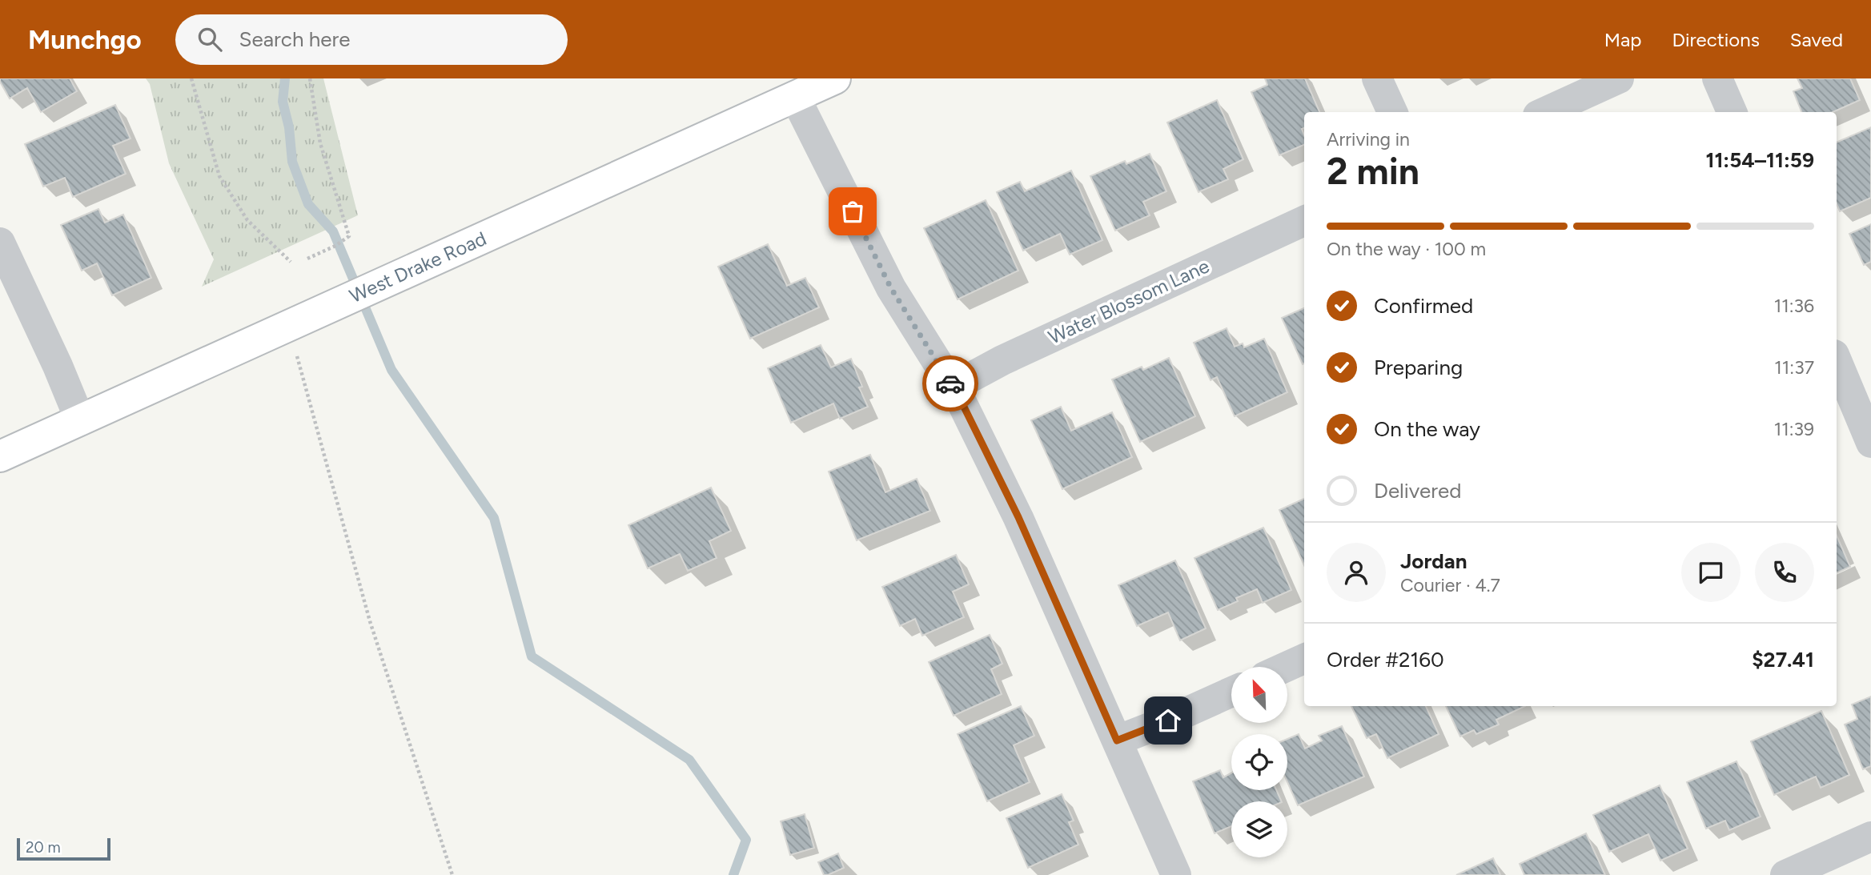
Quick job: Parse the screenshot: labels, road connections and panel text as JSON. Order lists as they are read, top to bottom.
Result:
{
  "streets": {
    "main road": ["West Drake Road"],
    "street": ["Water Blossom Lane"]
  },
  "scale_bar": "20 m",
  "north": "top left",
  "page": {
    "header": "Munchgo",
    "search": "Search here",
    "nav": ["Map", "Directions", "Saved"],
    "heading": ["2 min", "Arriving in", "11:54–11:59"],
    "panel": [
      "Jordan",
      "Courier · 4.7",
      "Order #2160",
      "$27.41"
    ],
    "bar": "On the way · 100 m",
    "list": [
      ["Confirmed", "11:36"],
      ["Preparing", "11:37"],
      ["On the way", "11:39"],
      "Delivered"
    ],
    "scale": "20 m"
  }
}
